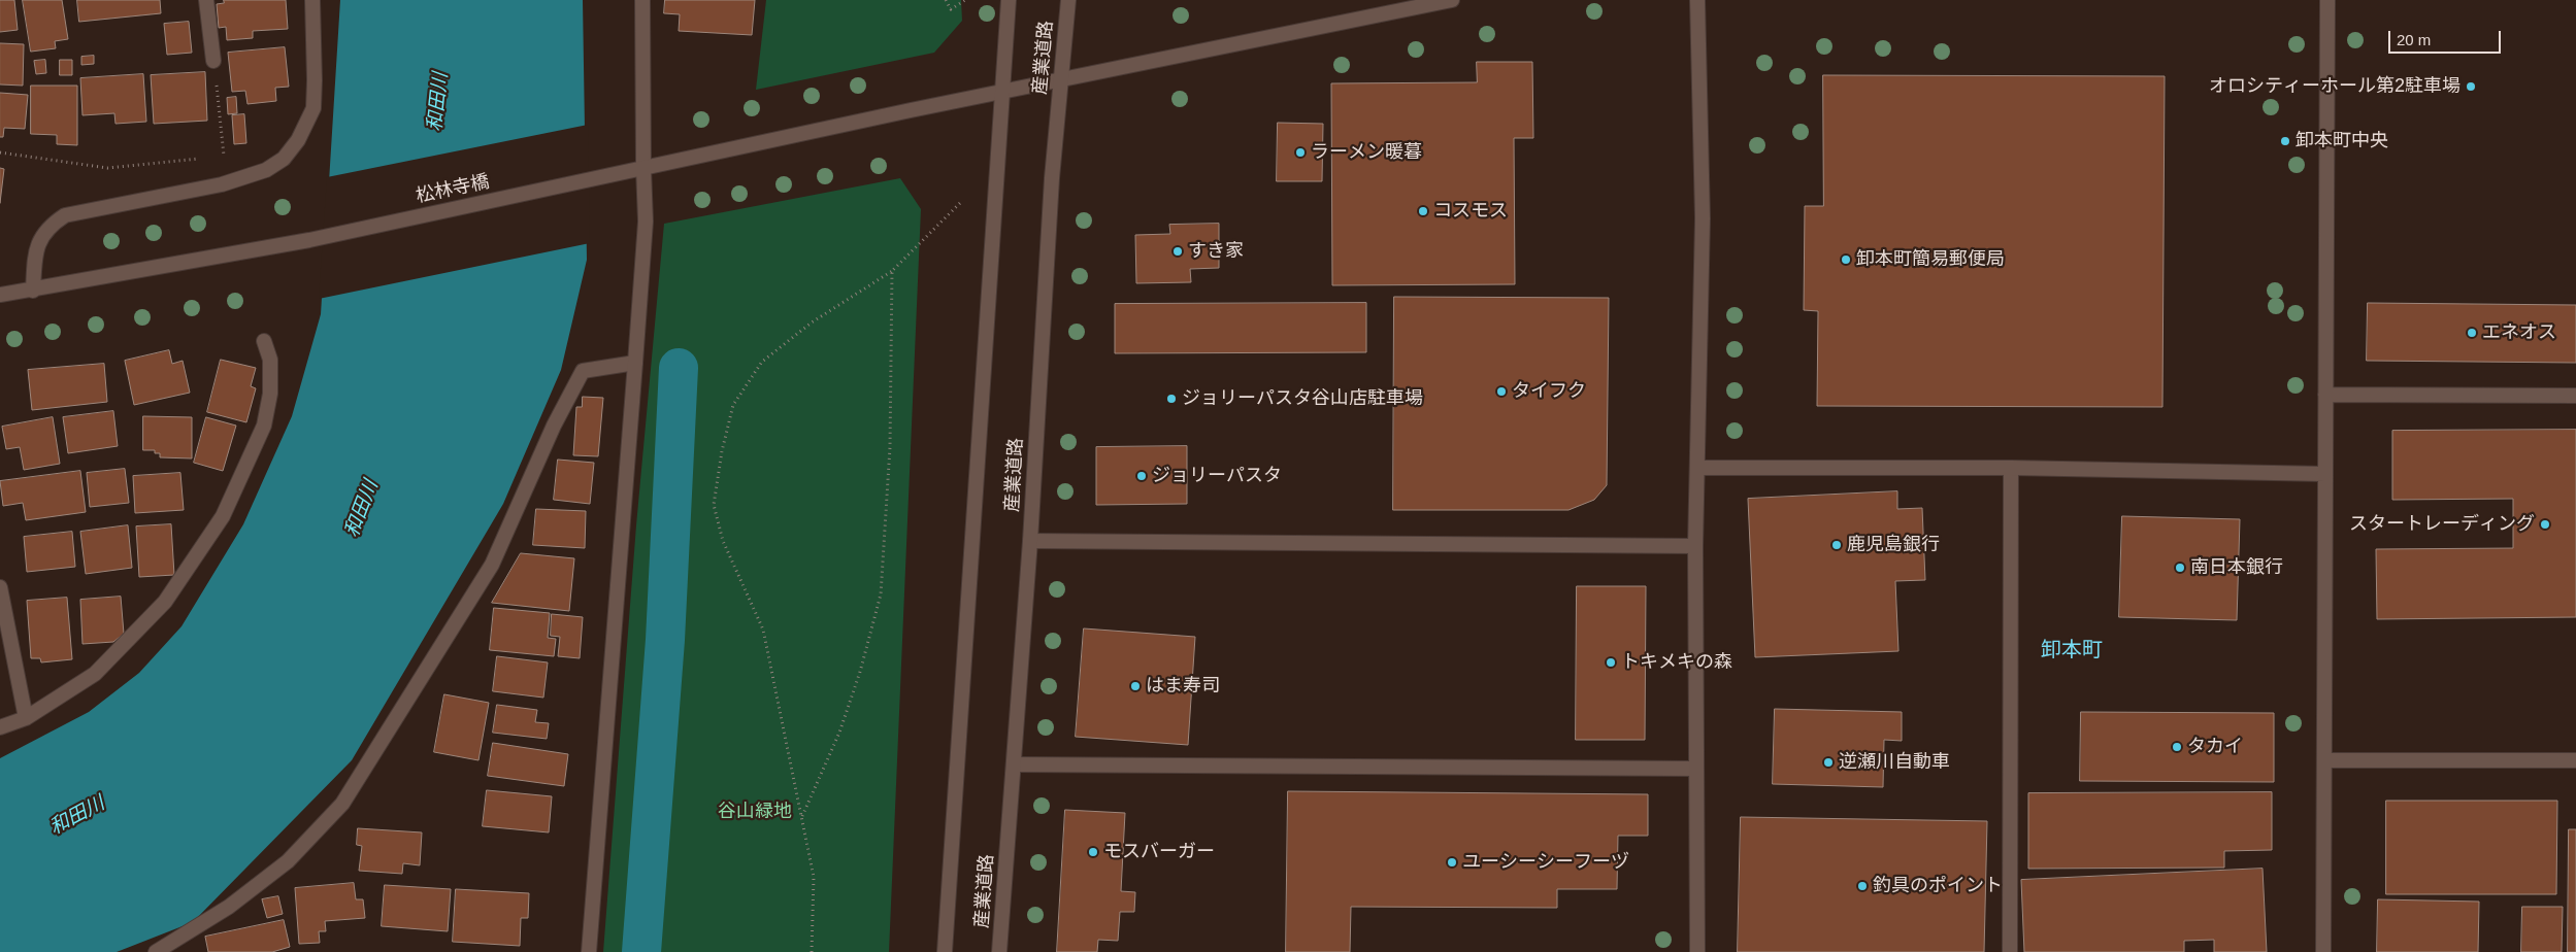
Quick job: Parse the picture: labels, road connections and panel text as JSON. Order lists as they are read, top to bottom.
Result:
{
  "streets": {
    "street": ["産業道路", "松林寺橋"]
  },
  "crossings": [
    ["産業道路", "松林寺橋"]
  ],
  "districts": ["卸本町"],
  "water": ["和田川"],
  "parks": ["谷山緑地"],
  "places": [
    "オロシティーホール第2駐車場",
    "卸本町中央",
    "ラーメン暖暮",
    "コスモス",
    "すき家",
    "卸本町簡易郵便局",
    "エネオス",
    "タイフク",
    "ジョリーパスタ谷山店駐車場",
    "ジョリーパスタ",
    "スタートレーディング",
    "鹿児島銀行",
    "南日本銀行",
    "トキメキの森",
    "はま寿司",
    "タカイ",
    "逆瀬川自動車",
    "モスバーガー",
    "ユーシーシーフーヅ",
    "釣具のポイント"
  ],
  "scale_bar": "20 m"
}
